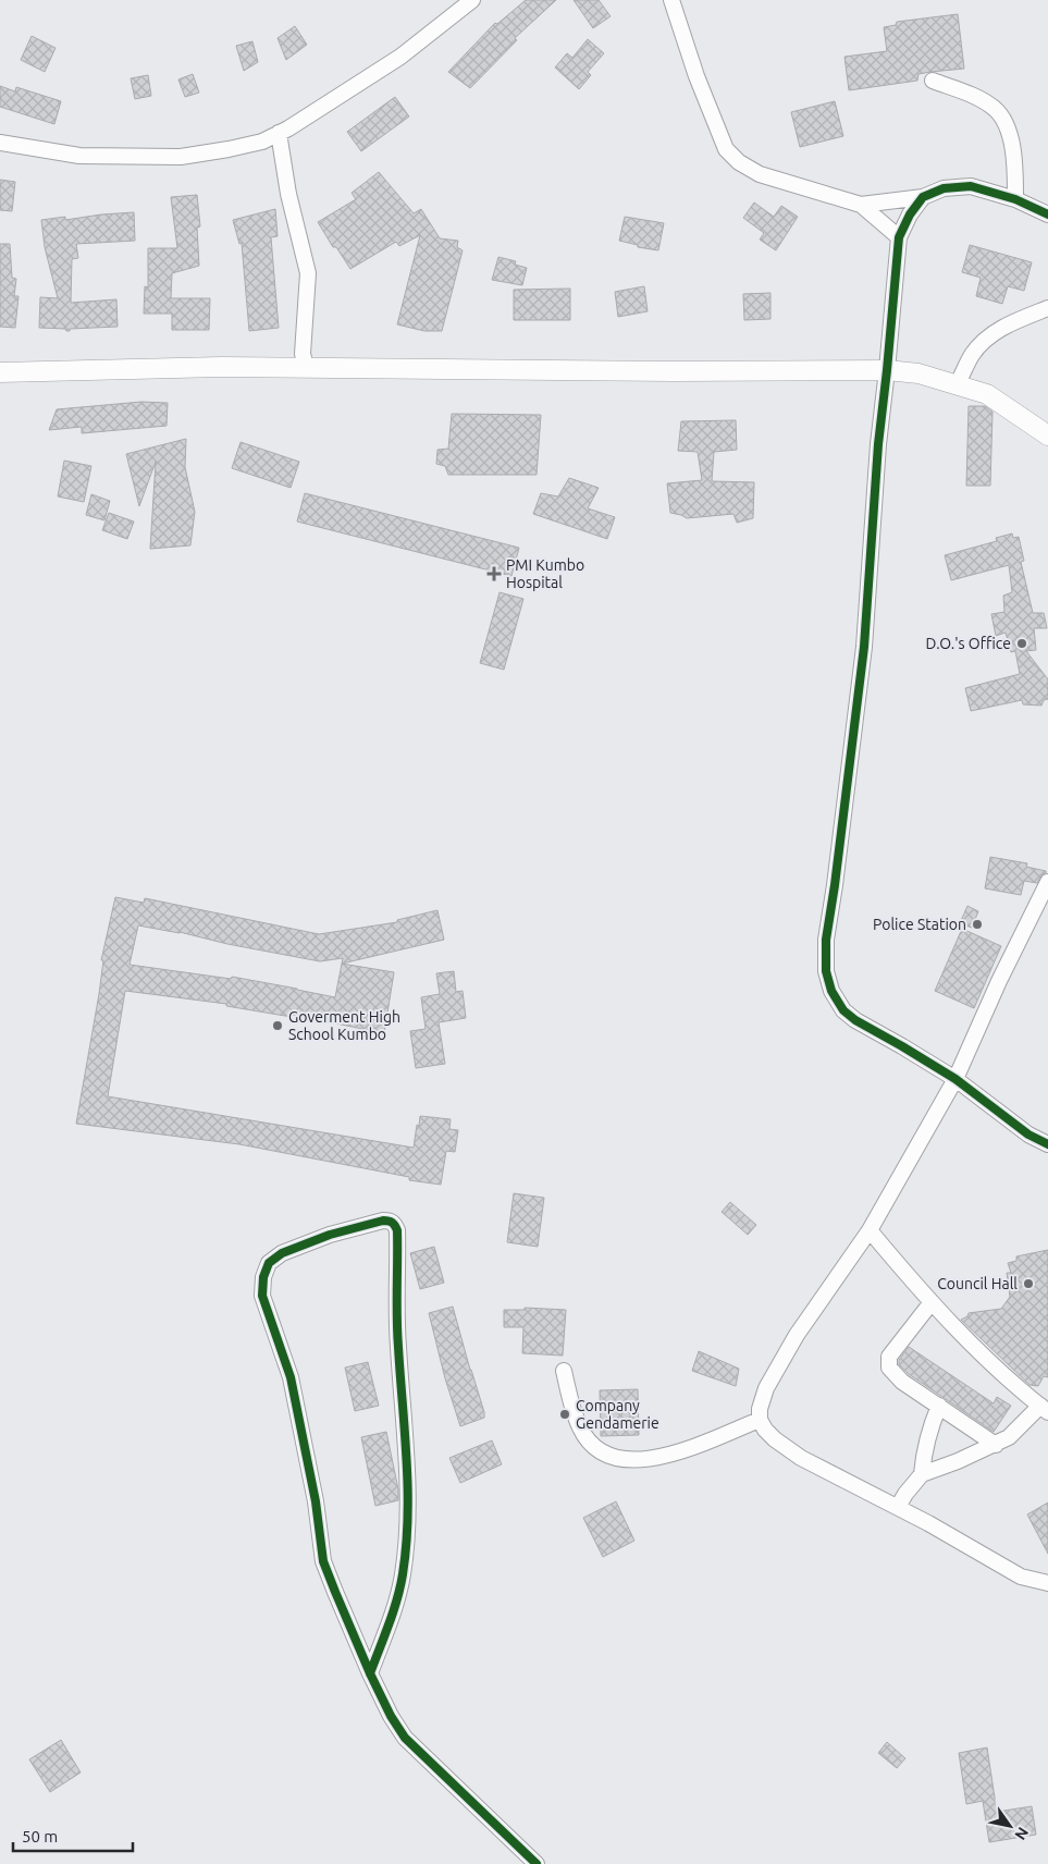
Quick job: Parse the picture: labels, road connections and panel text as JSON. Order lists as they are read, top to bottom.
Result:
{
  "places": {
    "health": ["PMI Kumbo Hospital"],
    "other": [
      "D.O.'s Office",
      "Police Station",
      "Goverment High School Kumbo",
      "Council Hall",
      "Company Gendamerie"
    ]
  },
  "scale_bar": "50 m",
  "north": "bottom right"
}
